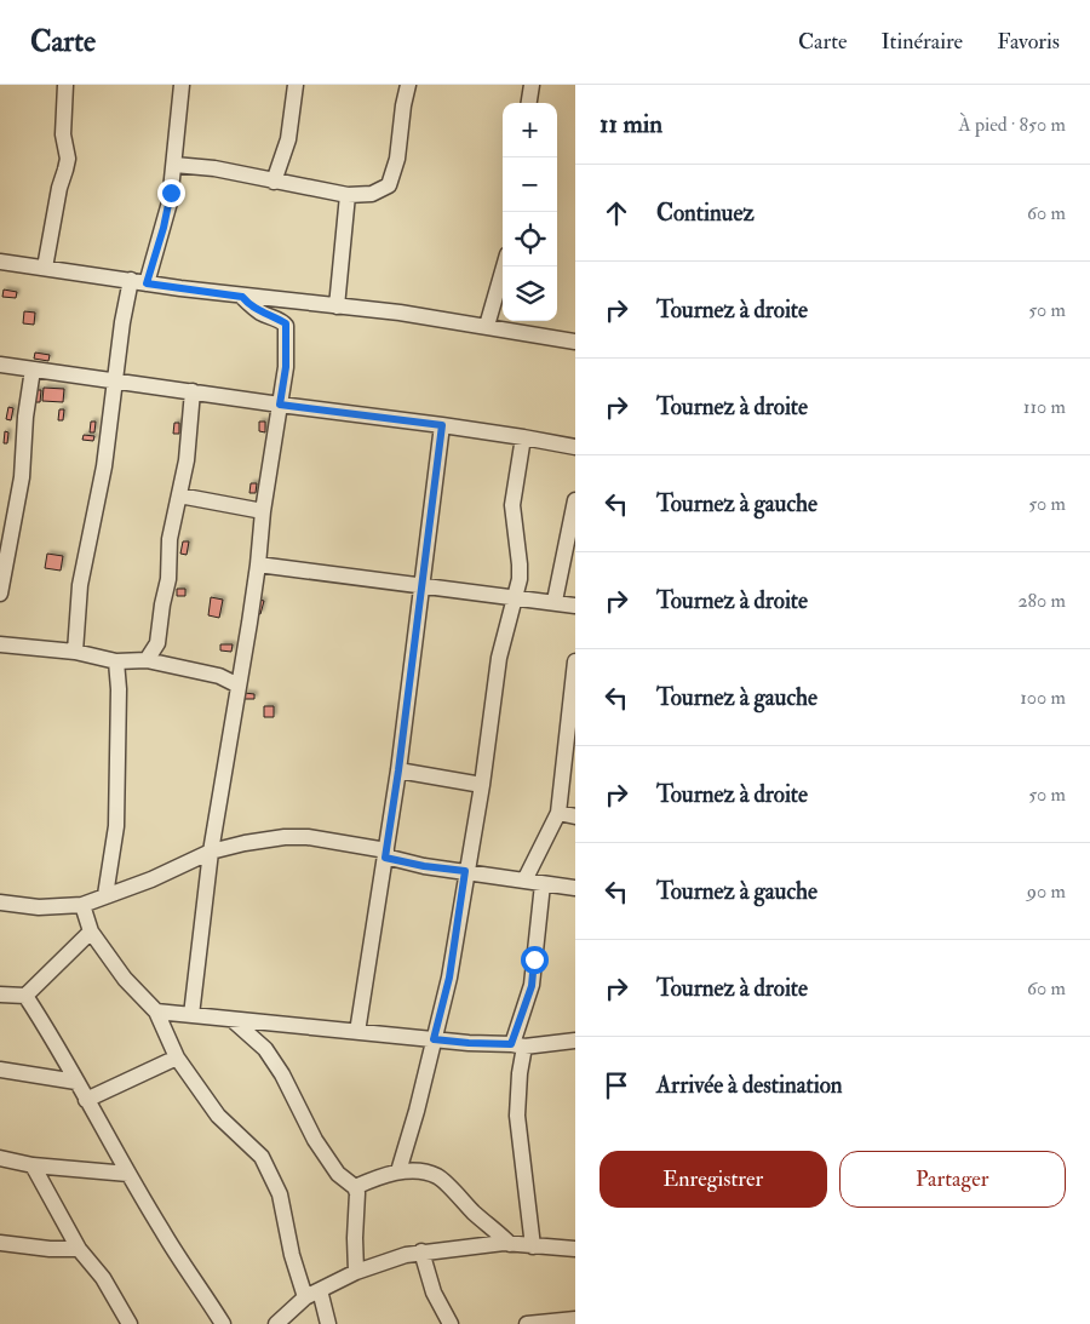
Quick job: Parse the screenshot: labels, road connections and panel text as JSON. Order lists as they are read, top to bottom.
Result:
{
  "page": {
    "header": "Carte",
    "nav": ["Carte", "Itinéraire", "Favoris"],
    "heading": ["11 min", "À pied · 850 m"],
    "map_buttons": ["+", "−"],
    "list": [
      ["Continuez", "60 m"],
      ["Tournez à droite", "50 m"],
      ["Tournez à droite", "110 m"],
      ["Tournez à gauche", "50 m"],
      ["Tournez à droite", "280 m"],
      ["Tournez à gauche", "100 m"],
      ["Tournez à droite", "50 m"],
      ["Tournez à gauche", "90 m"],
      ["Tournez à droite", "60 m"],
      "Arrivée à destination"
    ],
    "buttons": ["Enregistrer", "Partager"]
  }
}
